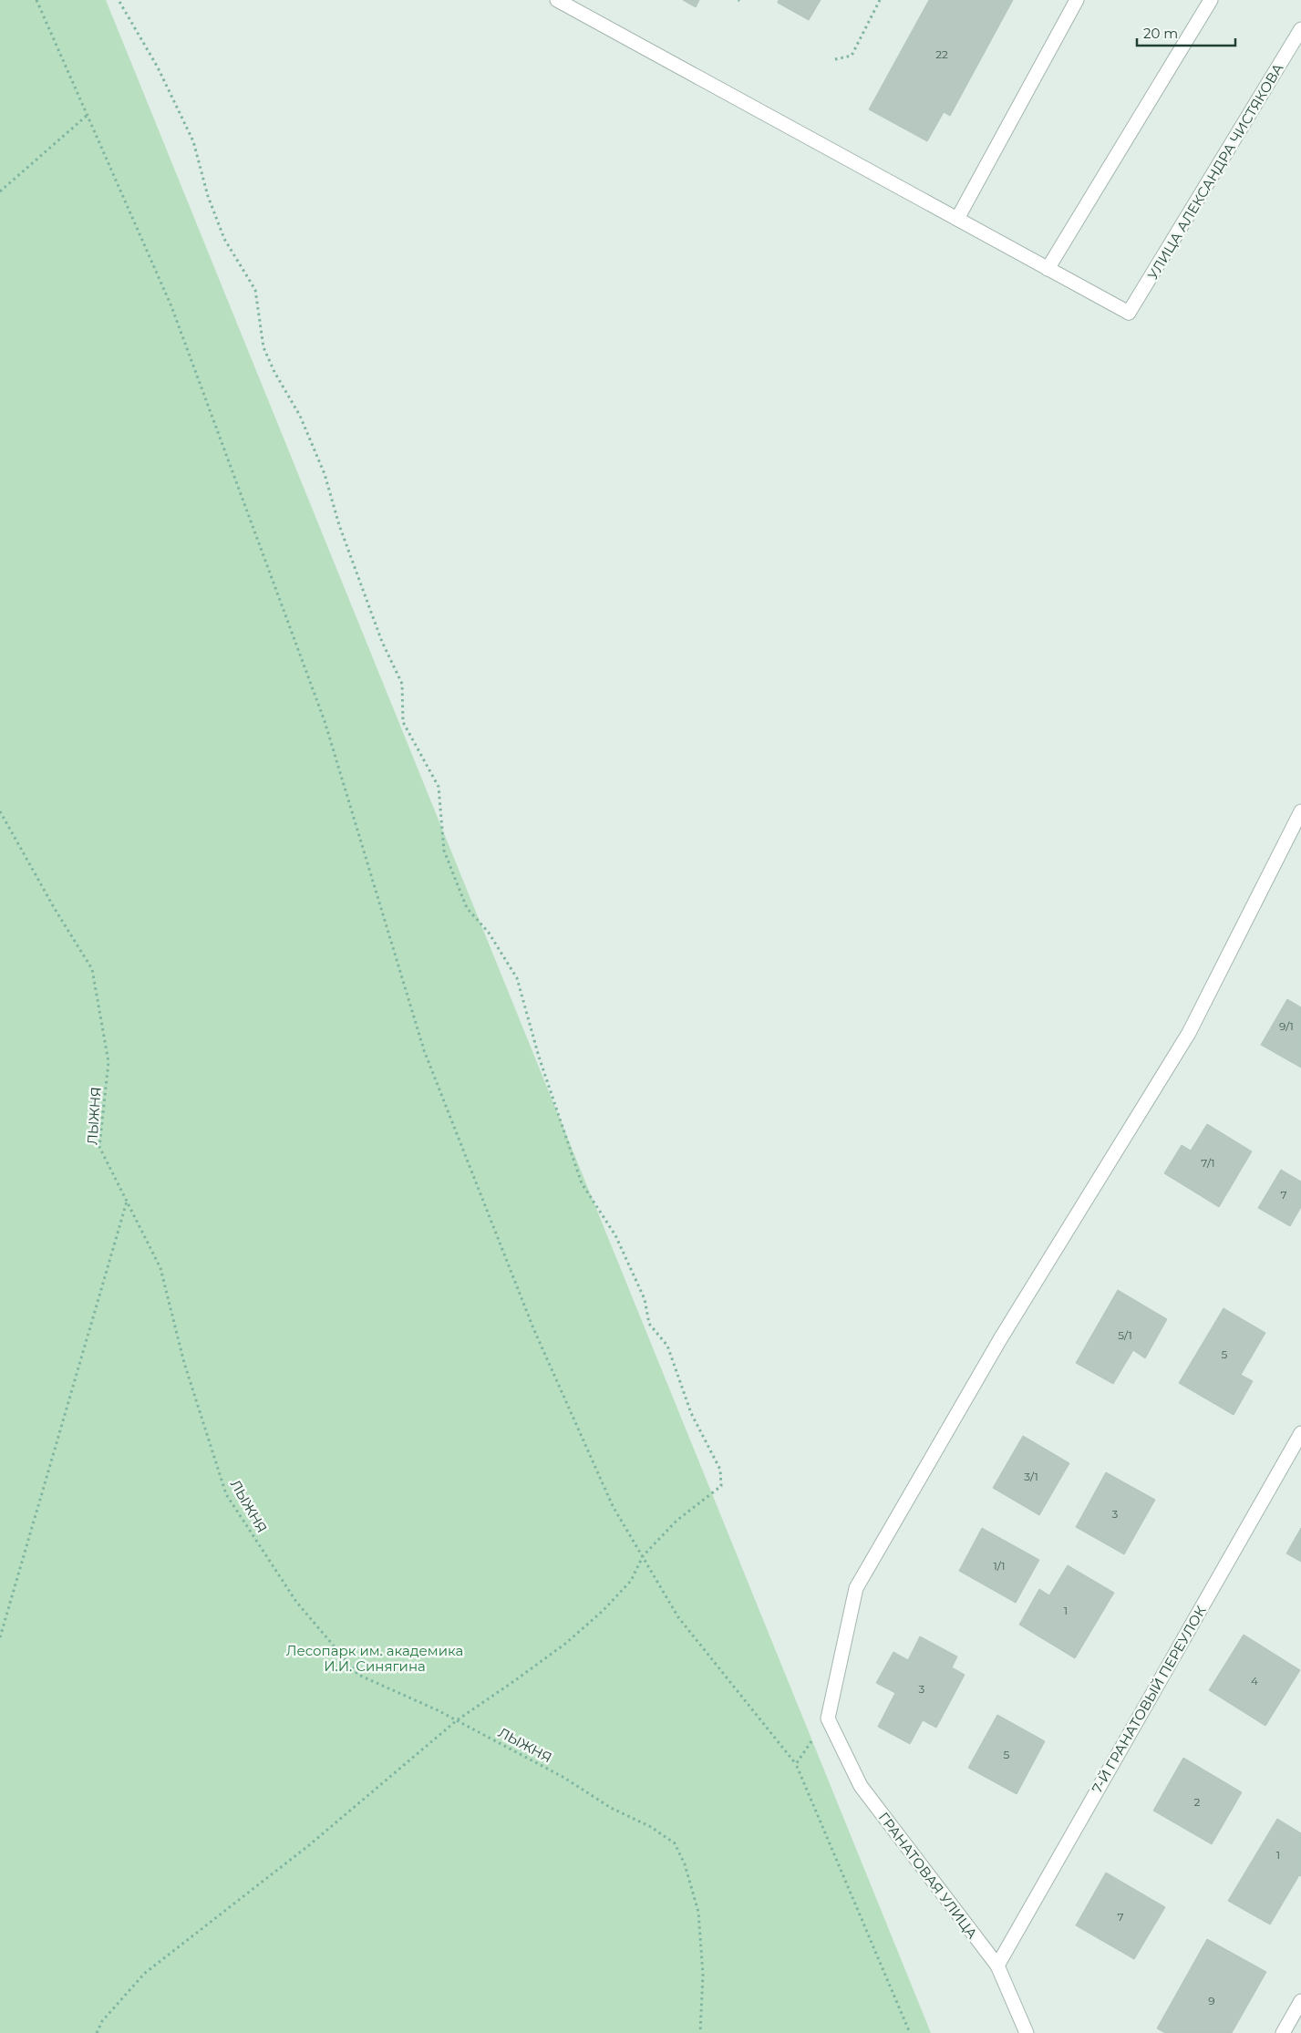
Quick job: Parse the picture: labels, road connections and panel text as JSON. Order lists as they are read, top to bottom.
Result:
{
  "streets": {
    "street": ["УЛИЦА АЛЕКСАНДРА ЧИСТЯКОВА", "7-Й ГРАНАТОВЫЙ ПЕРЕУЛОК", "ГРАНАТОВАЯ УЛИЦА"],
    "path": ["ЛЫЖНЯ"]
  },
  "crossings": [
    ["7-Й ГРАНАТОВЫЙ ПЕРЕУЛОК", "ГРАНАТОВАЯ УЛИЦА"]
  ],
  "parks": ["Лесопарк им. академика И.И. Синягина"],
  "house_numbers": [
    "22",
    "9/1",
    "7/1",
    "7",
    "5/1",
    "5",
    "3/1",
    "3",
    "1/1",
    "1",
    "4",
    "3",
    "5",
    "2",
    "1",
    "7",
    "9"
  ],
  "scale_bar": "20 m"
}
